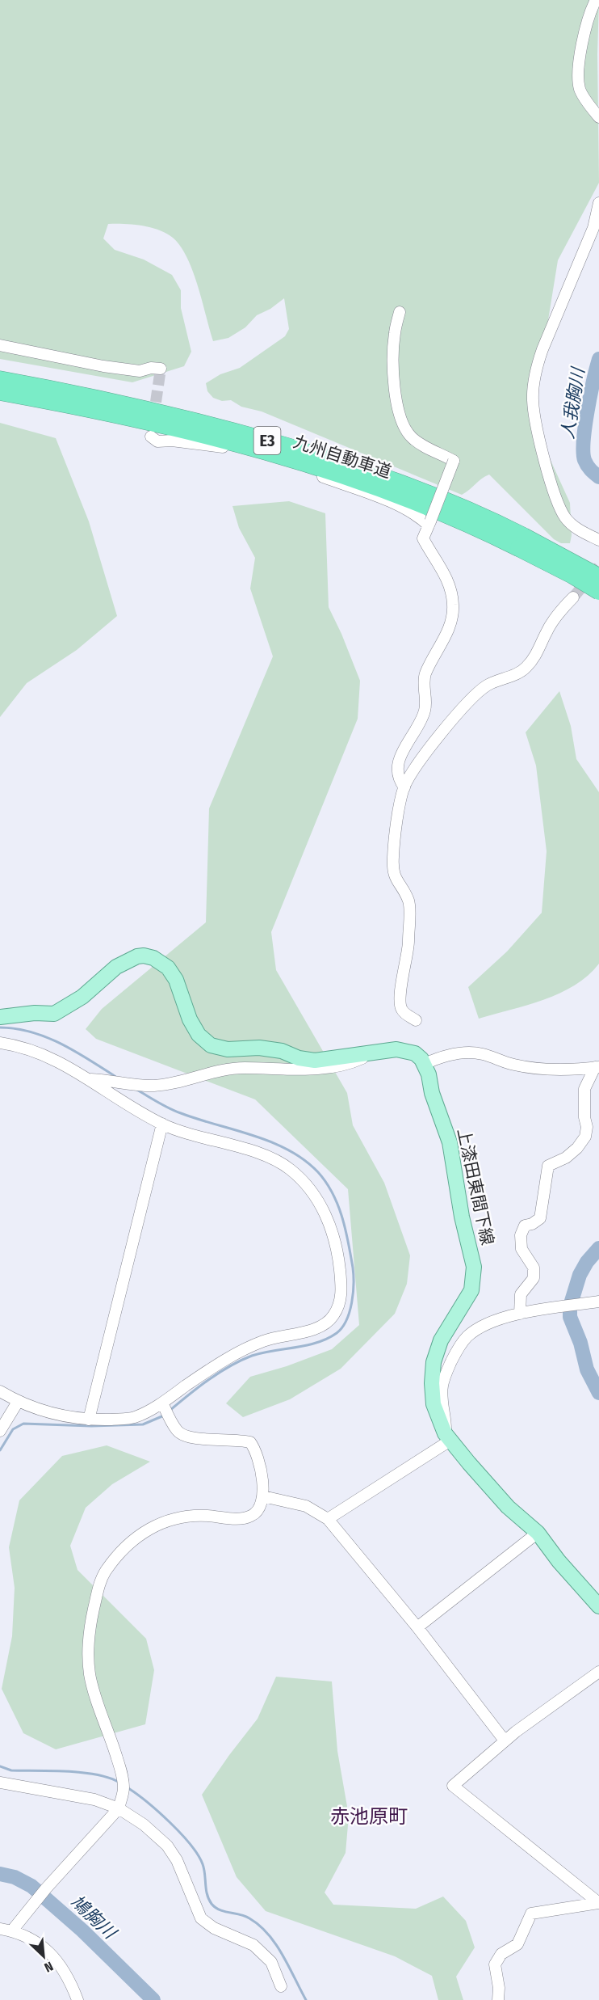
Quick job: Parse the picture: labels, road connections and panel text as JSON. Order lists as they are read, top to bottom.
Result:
{
  "streets": {
    "highway": ["E3", "九州自動車道"],
    "main road": ["上漆田東間下線"]
  },
  "districts": ["赤池原町"],
  "water": ["人我胸川", "鳩胸川"],
  "north": "bottom right"
}
